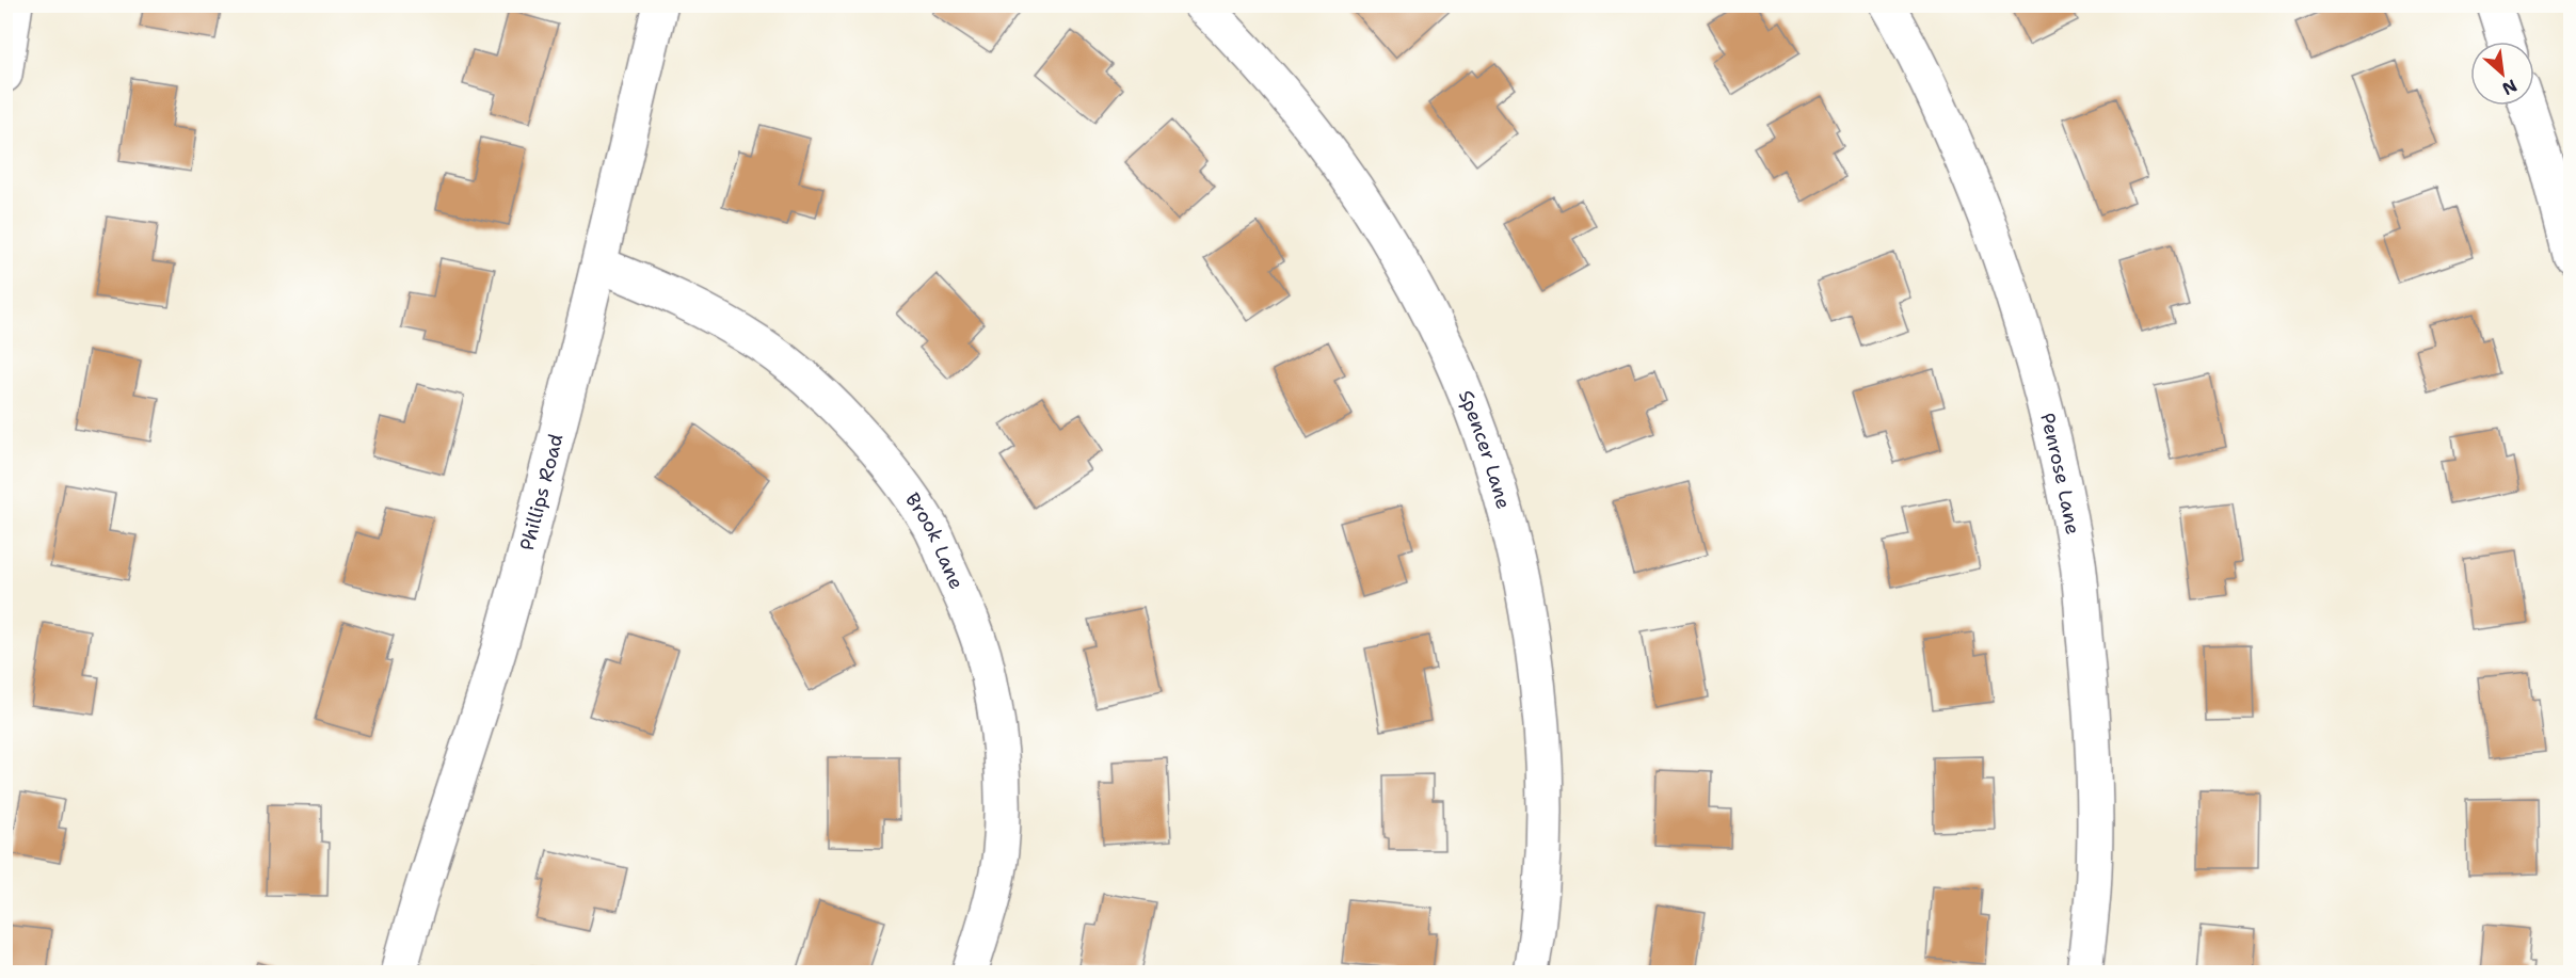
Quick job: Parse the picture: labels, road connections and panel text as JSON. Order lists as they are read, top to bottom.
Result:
{
  "streets": {
    "street": [
      "Spencer Lane",
      "Penrose Lane",
      "Phillips Road",
      "Brook Lane"
    ]
  },
  "crossings": [
    ["Phillips Road", "Brook Lane"]
  ],
  "north": "bottom right"
}
